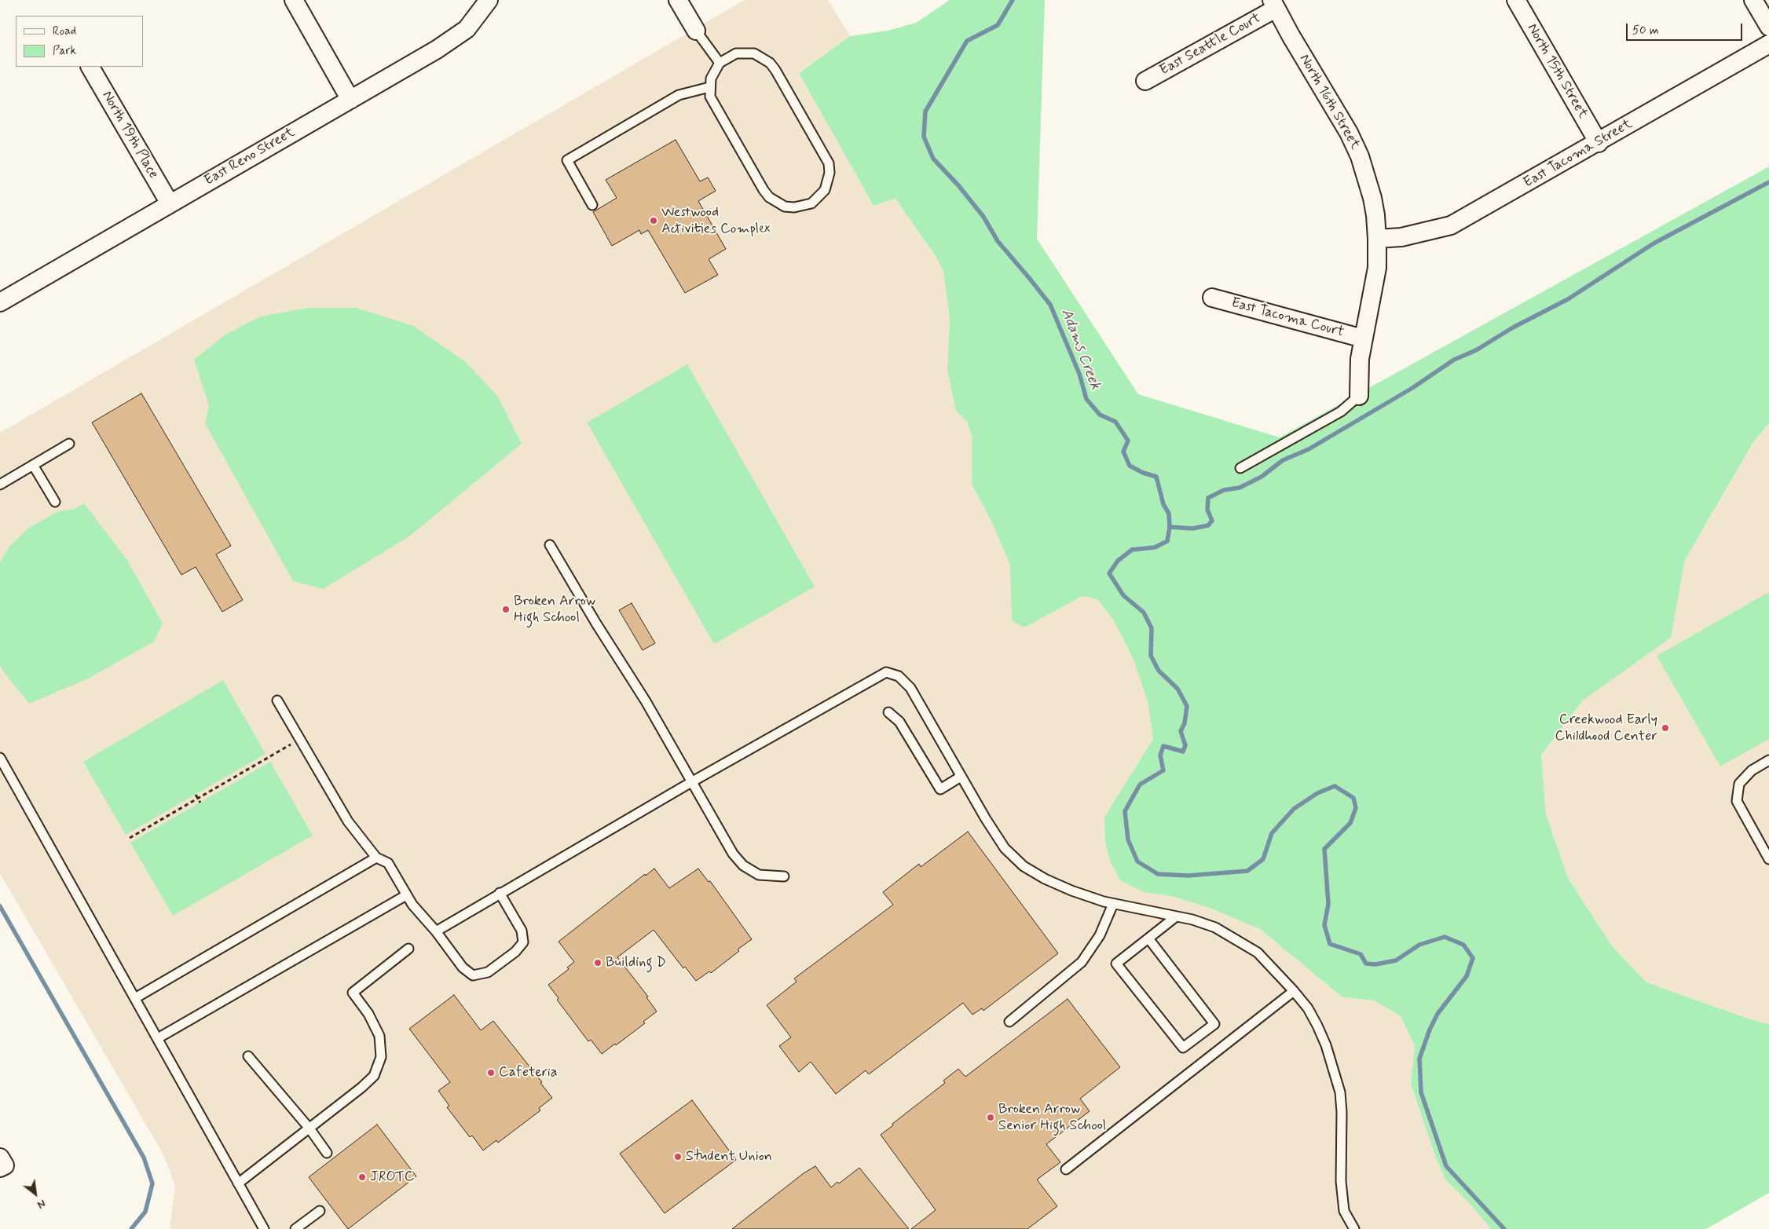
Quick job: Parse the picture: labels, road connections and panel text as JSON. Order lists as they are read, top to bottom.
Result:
{
  "streets": {
    "street": [
      "East Seattle Court",
      "North 15th Street",
      "North 16th Street",
      "North 19th Place",
      "East Tacoma Street",
      "East Reno Street",
      "East Tacoma Court"
    ]
  },
  "crossings": [
    ["East Seattle Court", "North 16th Street"],
    ["North 15th Street", "East Tacoma Street"],
    ["North 16th Street", "East Tacoma Street"],
    ["North 16th Street", "East Tacoma Court"],
    ["North 19th Place", "East Reno Street"]
  ],
  "water": ["Adams Creek"],
  "places": [
    "Westwood Activities Complex",
    "Broken Arrow High School",
    "Creekwood Early Childhood Center",
    "Building D",
    "Cafeteria",
    "Broken Arrow Senior High School",
    "Student Union",
    "JROTC"
  ],
  "legend": ["Road", "Park"],
  "scale_bar": "50 m",
  "north": "bottom right"
}
